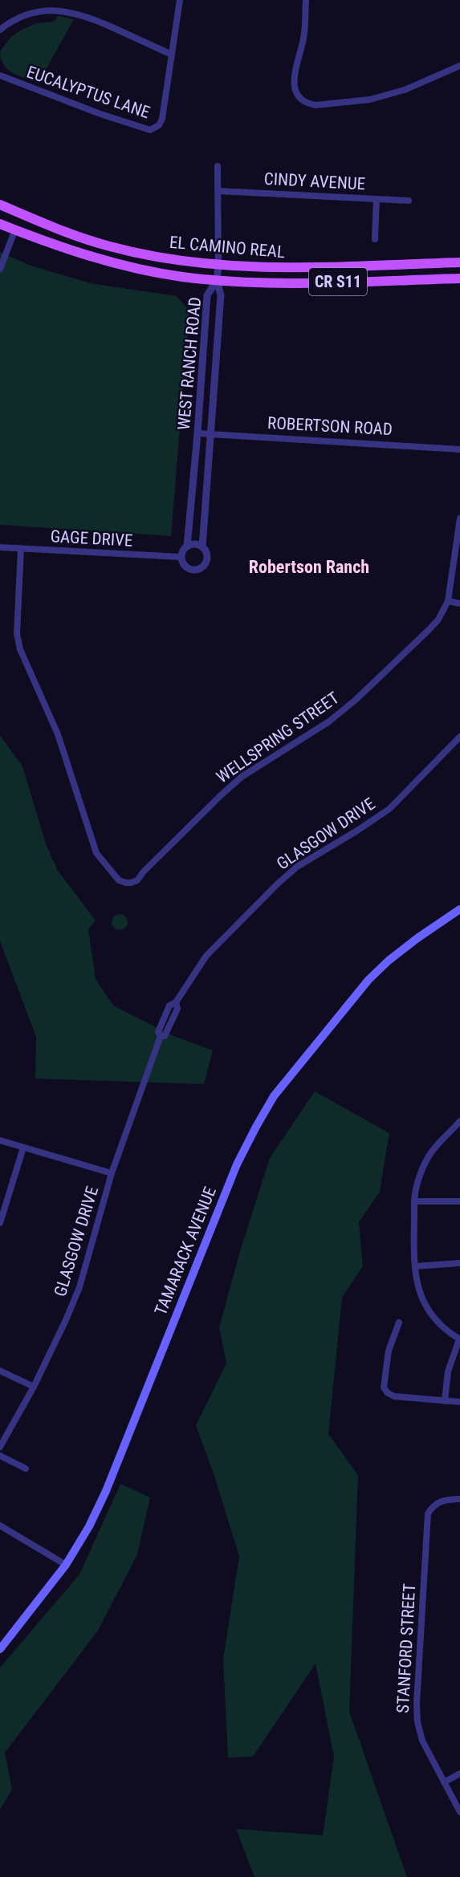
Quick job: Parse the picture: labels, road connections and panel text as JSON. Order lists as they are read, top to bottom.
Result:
{
  "streets": {
    "main road": ["EL CAMINO REAL", "CR S11", "TAMARACK AVENUE"],
    "street": [
      "EUCALYPTUS LANE",
      "CINDY AVENUE",
      "WEST RANCH ROAD",
      "ROBERTSON ROAD",
      "GAGE DRIVE",
      "WELLSPRING STREET",
      "GLASGOW DRIVE",
      "STANFORD STREET"
    ]
  },
  "crossings": [
    ["EL CAMINO REAL", "WEST RANCH ROAD"],
    ["WEST RANCH ROAD", "ROBERTSON ROAD"],
    ["WEST RANCH ROAD", "GAGE DRIVE"],
    ["GAGE DRIVE", "WELLSPRING STREET"]
  ],
  "districts": ["Robertson Ranch"]
}
